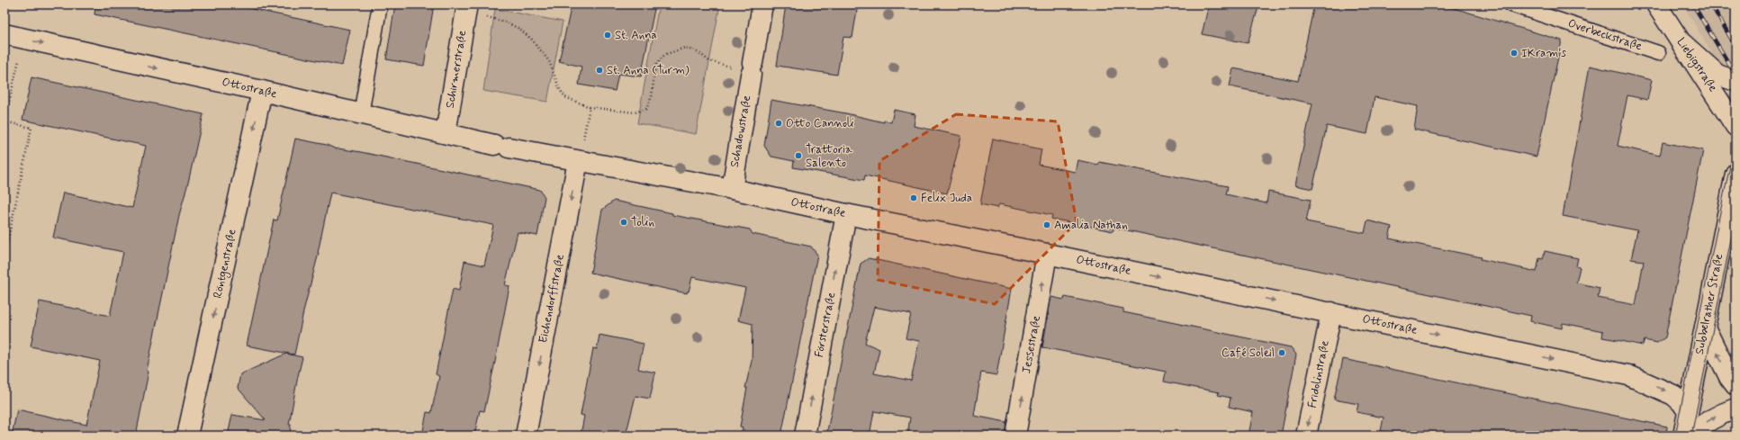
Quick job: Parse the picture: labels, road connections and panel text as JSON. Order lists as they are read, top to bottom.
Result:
{
  "streets": {
    "street": [
      "Liebigstraße",
      "Schirmerstraße",
      "Ottostraße",
      "Schadowstraße",
      "Röntgenstraße",
      "Eichendorffstraße",
      "Subbelrather Straße",
      "Försterstraße",
      "Jessestraße",
      "Fridolinstraße"
    ],
    "lane": ["Overbeckstraße"]
  },
  "crossings": [
    ["Schirmerstraße", "Ottostraße"],
    ["Ottostraße", "Schadowstraße"],
    ["Ottostraße", "Röntgenstraße"],
    ["Ottostraße", "Eichendorffstraße"],
    ["Ottostraße", "Subbelrather Straße"],
    ["Ottostraße", "Försterstraße"],
    ["Ottostraße", "Jessestraße"],
    ["Ottostraße", "Fridolinstraße"]
  ],
  "one_way": [
    "Ottostraße",
    "Röntgenstraße",
    "Eichendorffstraße",
    "Försterstraße",
    "Jessestraße",
    "Fridolinstraße"
  ],
  "places": [
    "St. Anna",
    "IKram's",
    "St. Anna (Turm)",
    "Otto Cannoli",
    "Trattoria Salento",
    "Felix Juda",
    "Tolin",
    "Amalia Nathan",
    "Café Soleil"
  ]
}
